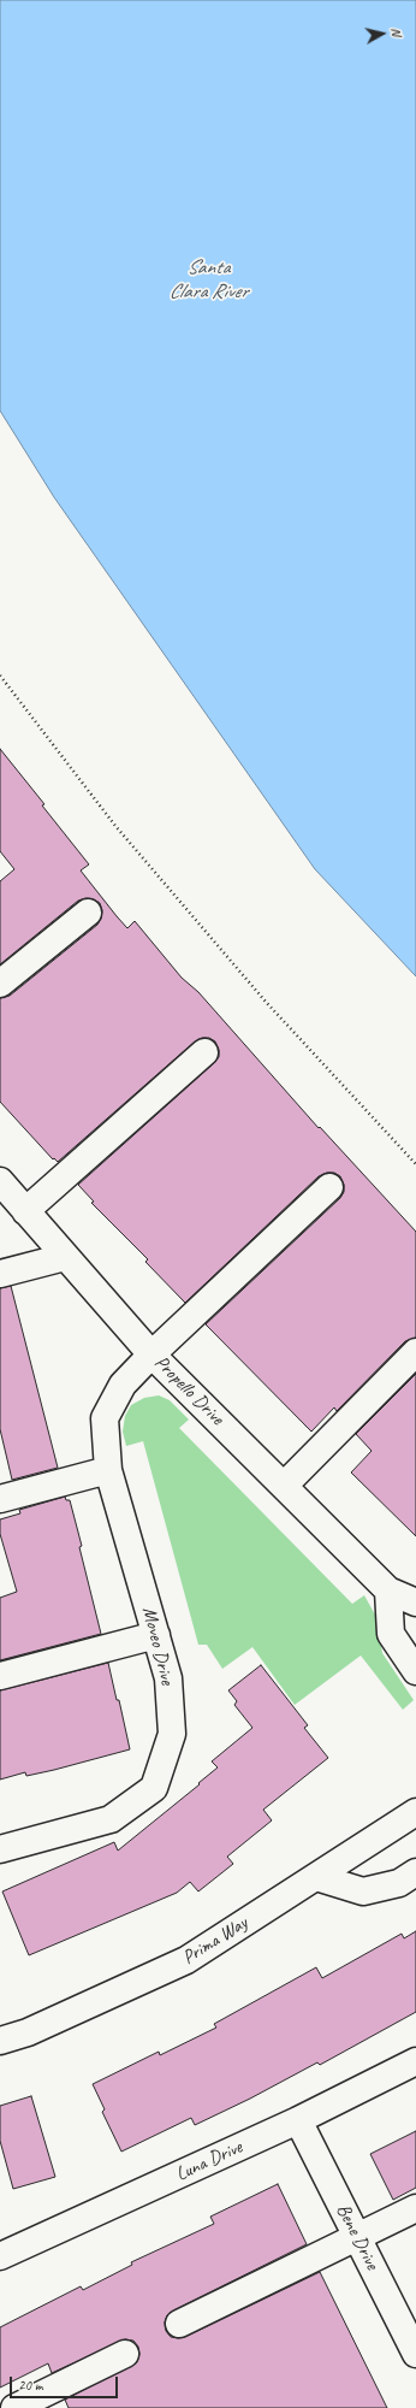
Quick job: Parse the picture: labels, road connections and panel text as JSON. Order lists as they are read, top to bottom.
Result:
{
  "streets": {
    "street": [
      "Propello Drive",
      "Moveo Drive",
      "Prima Way",
      "Luna Drive",
      "Bene Drive"
    ]
  },
  "crossings": [
    ["Propello Drive", "Moveo Drive"],
    ["Luna Drive", "Bene Drive"]
  ],
  "water": ["Santa Clara River"],
  "scale_bar": "20 m",
  "north": "right"
}
